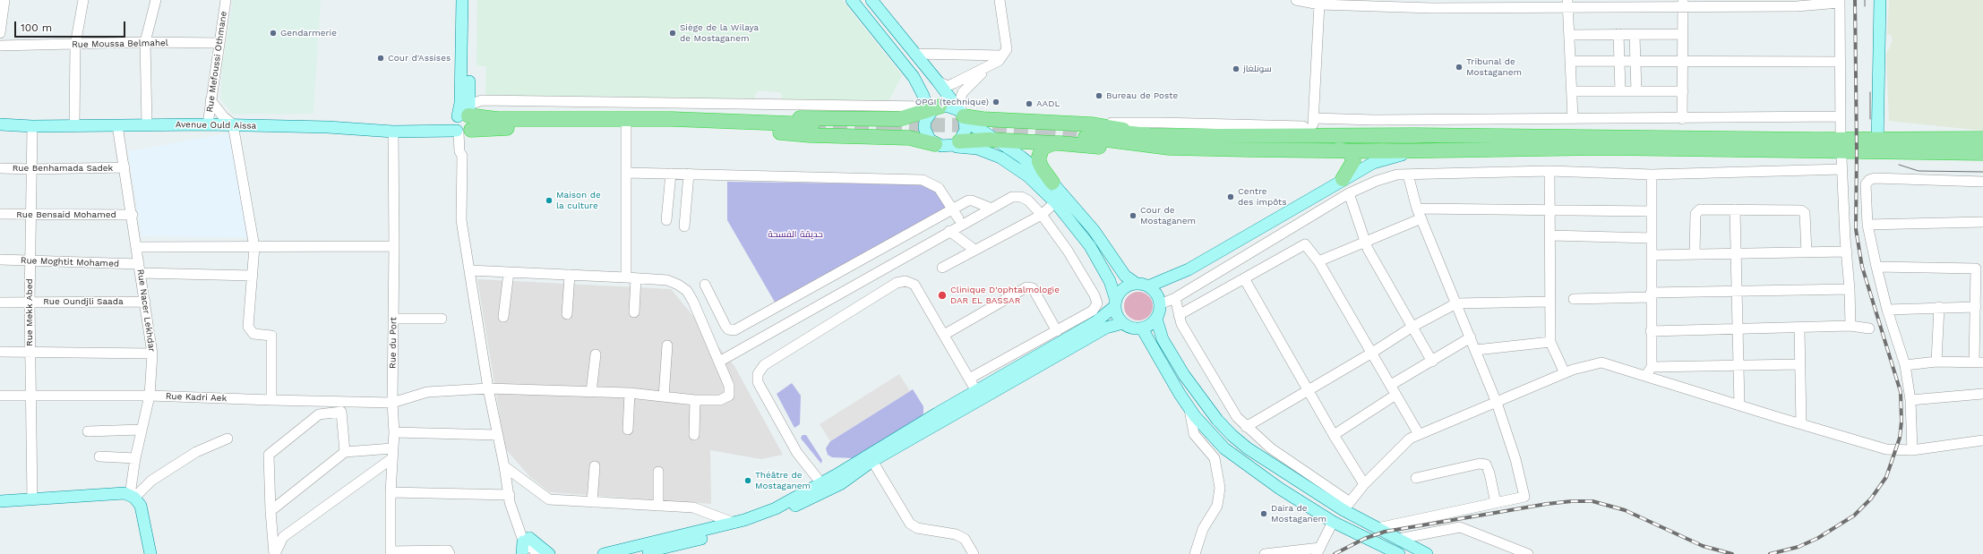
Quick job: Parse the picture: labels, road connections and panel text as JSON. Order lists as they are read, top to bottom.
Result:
{
  "streets": {
    "main road": ["Avenue Ould Aissa"],
    "street": [
      "Rue Moussa Belmahel",
      "Rue Mefoussi Othmane",
      "Rue Benhamada Sadek",
      "Rue Bensaid Mohamed",
      "Rue Moghtit Mohamed",
      "Rue Oundjli Saada",
      "Rue Nacer Lekhdar",
      "Rue Mekk Abed",
      "Rue du Port",
      "Rue Kadri Aek"
    ]
  },
  "crossings": [
    ["Rue Moussa Belmahel", "Rue Mefoussi Othmane"],
    ["Rue Mefoussi Othmane", "Avenue Ould Aissa"],
    ["Avenue Ould Aissa", "Rue Nacer Lekhdar"],
    ["Avenue Ould Aissa", "Rue Mekk Abed"],
    ["Avenue Ould Aissa", "Rue du Port"],
    ["Rue Benhamada Sadek", "Rue Nacer Lekhdar"],
    ["Rue Benhamada Sadek", "Rue Mekk Abed"],
    ["Rue Bensaid Mohamed", "Rue Nacer Lekhdar"],
    ["Rue Bensaid Mohamed", "Rue Mekk Abed"],
    ["Rue Moghtit Mohamed", "Rue Nacer Lekhdar"],
    ["Rue Moghtit Mohamed", "Rue Mekk Abed"],
    ["Rue Oundjli Saada", "Rue Nacer Lekhdar"],
    ["Rue Oundjli Saada", "Rue Mekk Abed"],
    ["Rue Nacer Lekhdar", "Rue Kadri Aek"],
    ["Rue Mekk Abed", "Rue Kadri Aek"],
    ["Rue du Port", "Rue Kadri Aek"]
  ],
  "parks": ["حديقة الفسحة"],
  "places": [
    "Gendarmerie",
    "Siège de la Wilaya de Mostaganem",
    "Cour d'Assises",
    "Tribunal de Mostaganem",
    "سونلغاز",
    "Bureau de Poste",
    "OPGI (technique)",
    "AADL",
    "Centre des impôts",
    "Maison de la culture",
    "Cour de Mostaganem",
    "Clinique D'ophtalmologie DAR EL BASSAR",
    "Théâtre de Mostaganem",
    "Daira de Mostaganem"
  ],
  "scale_bar": "100 m"
}
